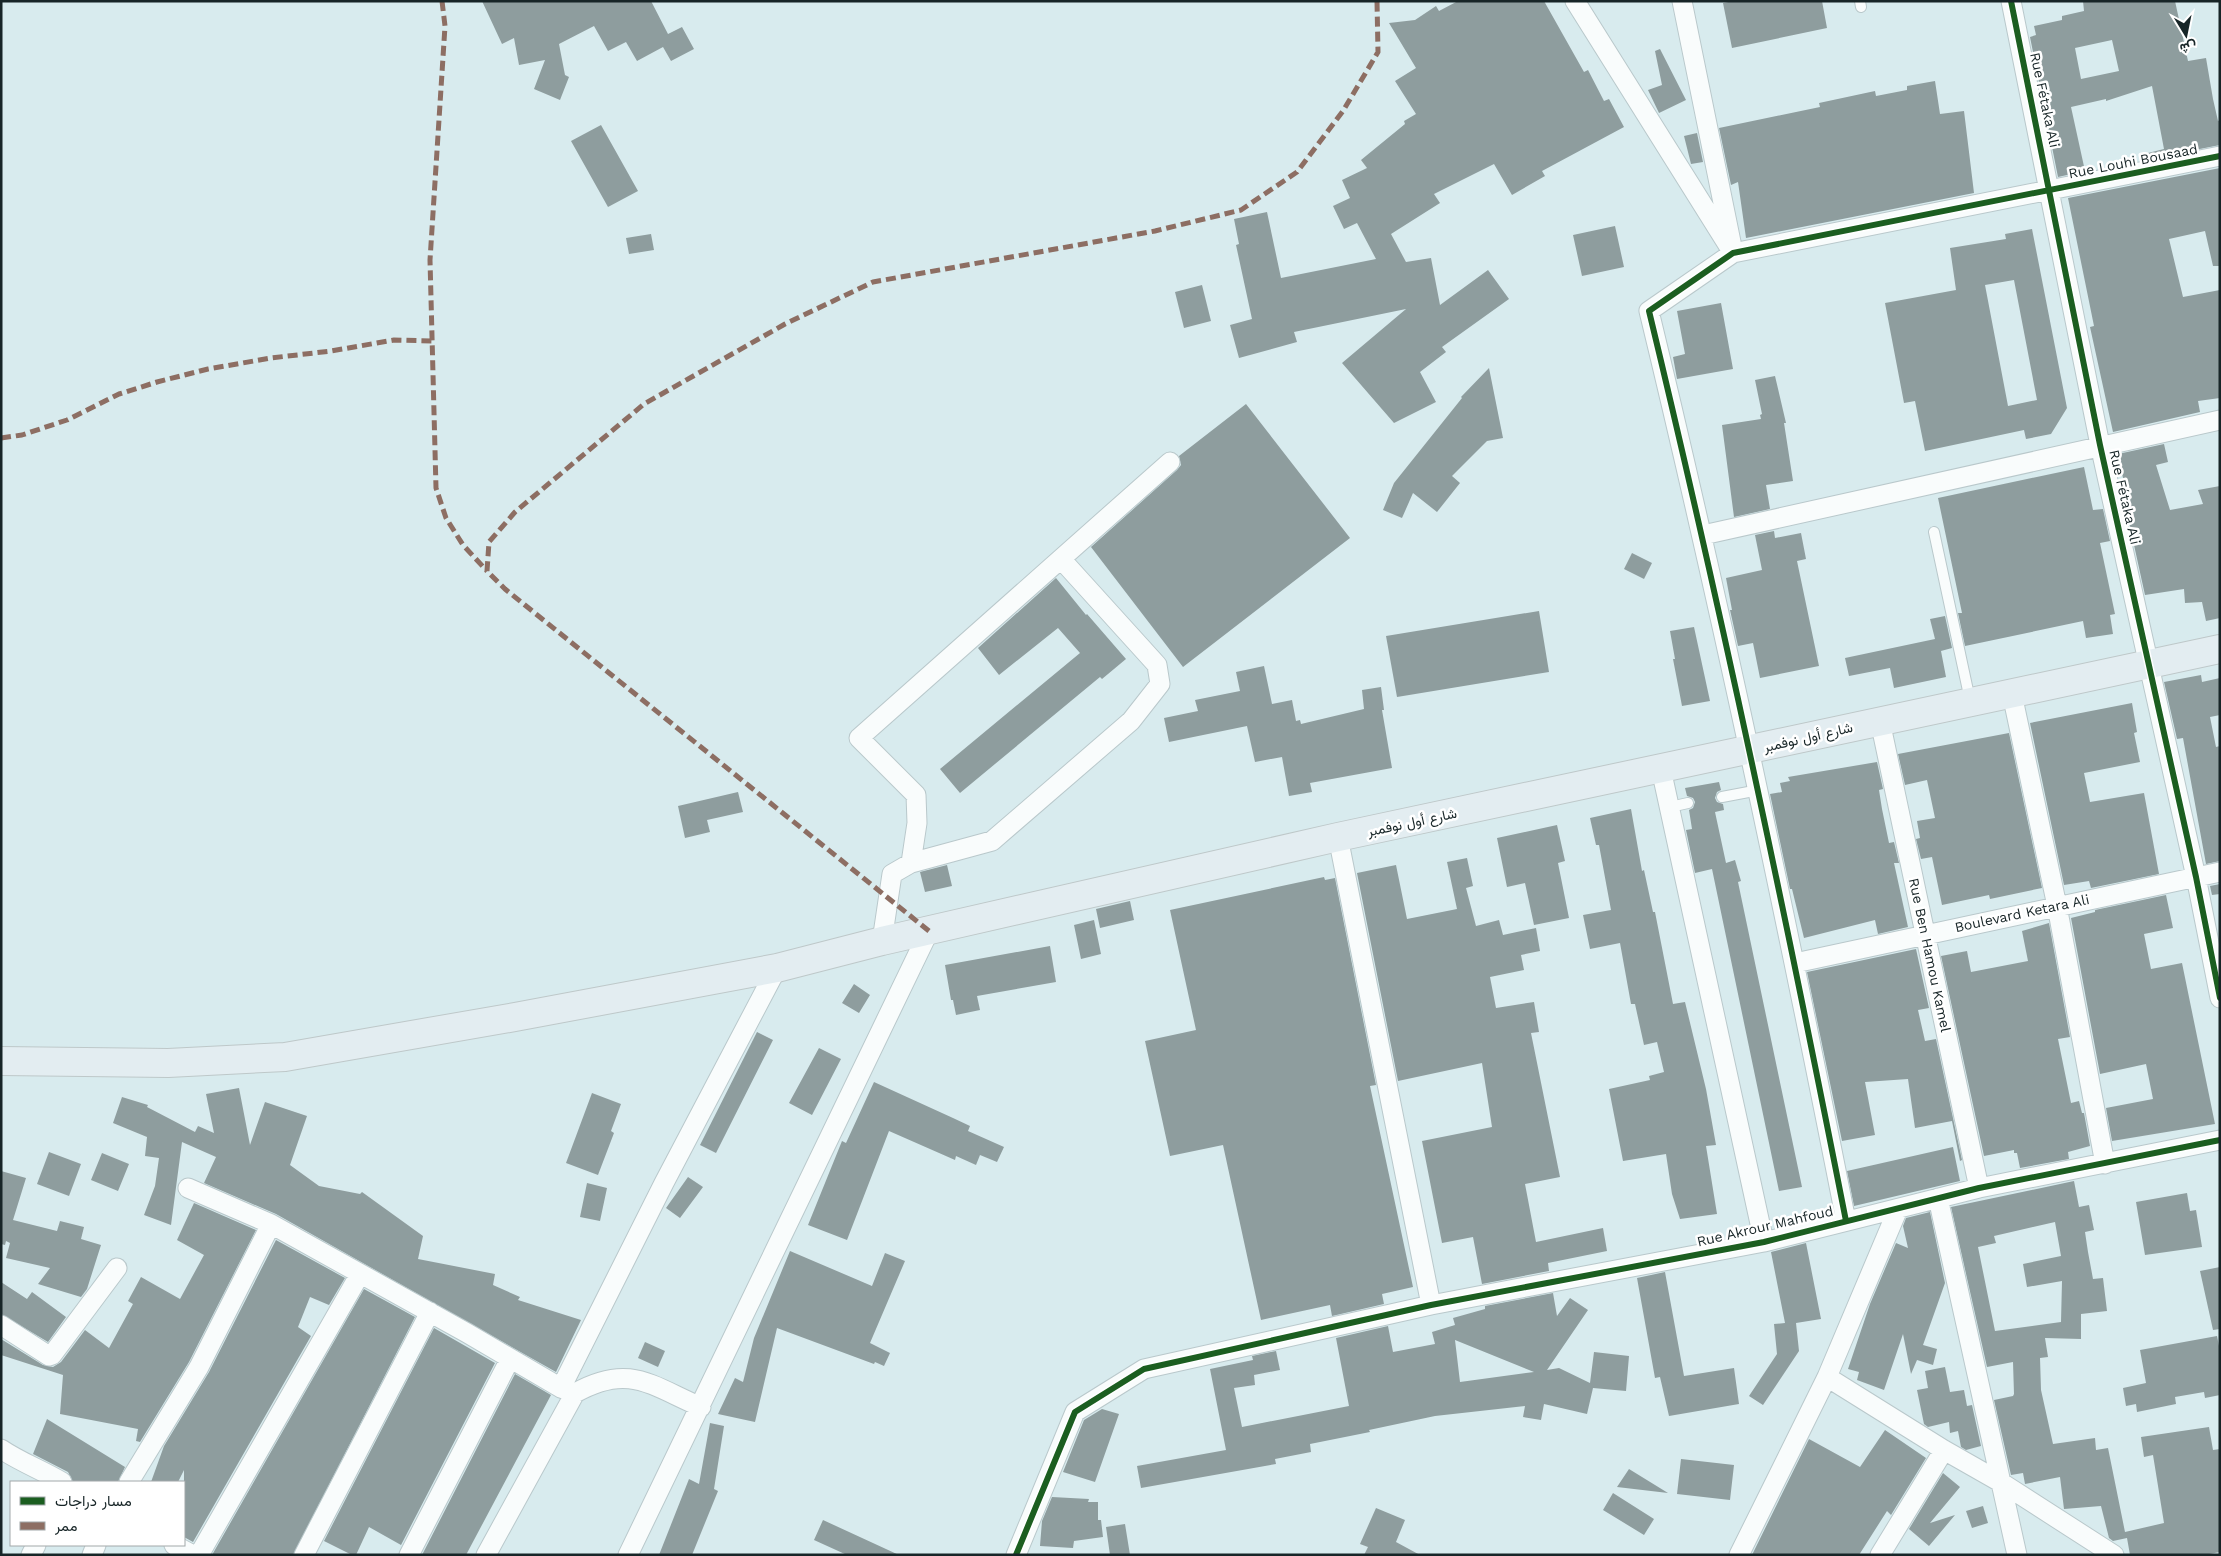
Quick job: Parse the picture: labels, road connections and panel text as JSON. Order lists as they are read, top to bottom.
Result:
{
  "streets": {
    "main road": ["شارع أول نوفمبر"],
    "street": [
      "Rue Fétaka Ali",
      "Rue Louhi Bousaad",
      "Boulevard Ketara Ali",
      "Rue Ben Hamou Kamel",
      "Rue Akrour Mahfoud"
    ]
  },
  "crossings": [
    ["Rue Fétaka Ali", "Rue Louhi Bousaad"],
    ["Rue Fétaka Ali", "شارع أول نوفمبر"],
    ["Rue Fétaka Ali", "Boulevard Ketara Ali"],
    ["شارع أول نوفمبر", "Rue Ben Hamou Kamel"],
    ["Boulevard Ketara Ali", "Rue Ben Hamou Kamel"],
    ["Rue Ben Hamou Kamel", "Rue Akrour Mahfoud"]
  ],
  "legend": ["مسار دراجات", "ممر"],
  "north": "bottom"
}
